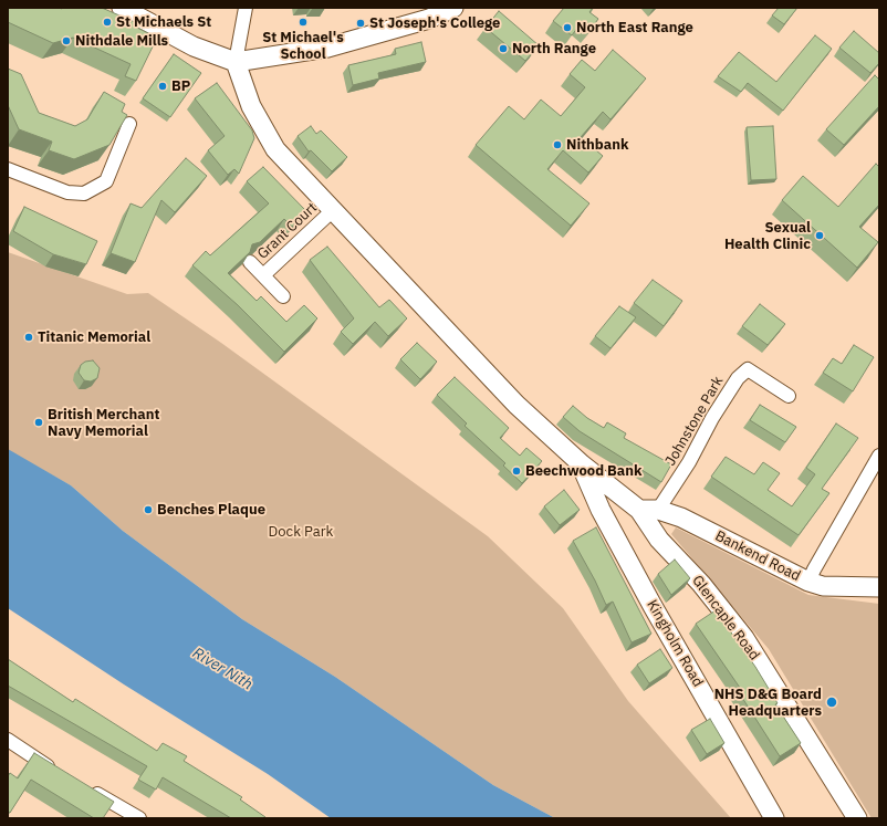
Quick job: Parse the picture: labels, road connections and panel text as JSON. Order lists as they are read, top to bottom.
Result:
{
  "streets": {
    "main road": ["Bankend Road", "Glencaple Road", "Kingholm Road"],
    "street": ["Grant Court", "Johnstone Park"]
  },
  "crossings": [
    ["Johnstone Park", "Bankend Road"],
    ["Bankend Road", "Glencaple Road"],
    ["Glencaple Road", "Kingholm Road"]
  ],
  "water": ["River Nith"],
  "parks": ["Dock Park"],
  "places": [
    "St Michaels St",
    "St Michael's School",
    "St Joseph's College",
    "North East Range",
    "Nithdale Mills",
    "North Range",
    "BP",
    "Nithbank",
    "Sexual Health Clinic",
    "Titanic Memorial",
    "British Merchant Navy Memorial",
    "Beechwood Bank",
    "Benches Plaque",
    "NHS D&G Board Headquarters"
  ]
}
